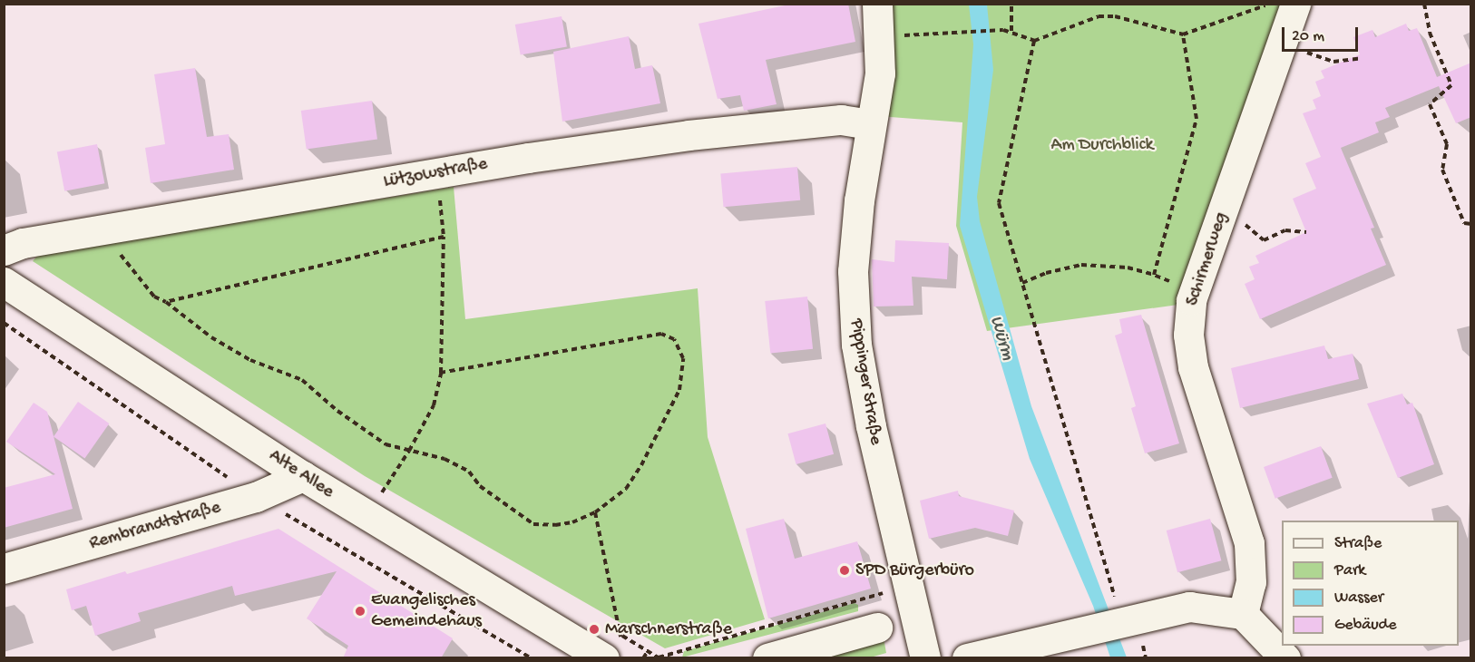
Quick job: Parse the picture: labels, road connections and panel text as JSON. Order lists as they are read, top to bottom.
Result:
{
  "streets": {
    "street": [
      "Lützowstraße",
      "Schirmerweg",
      "Pippinger Straße",
      "Alte Allee",
      "Rembrandtstraße"
    ]
  },
  "crossings": [
    ["Lützowstraße", "Pippinger Straße"],
    ["Alte Allee", "Rembrandtstraße"]
  ],
  "water": ["Würm"],
  "parks": ["Am Durchblick"],
  "places": ["SPD Bürgerbüro", "Evangelisches Gemeindehaus", "Marschnerstraße"],
  "legend": [
    "Straße",
    "Park",
    "Wasser",
    "Gebäude"
  ],
  "scale_bar": "20 m"
}
